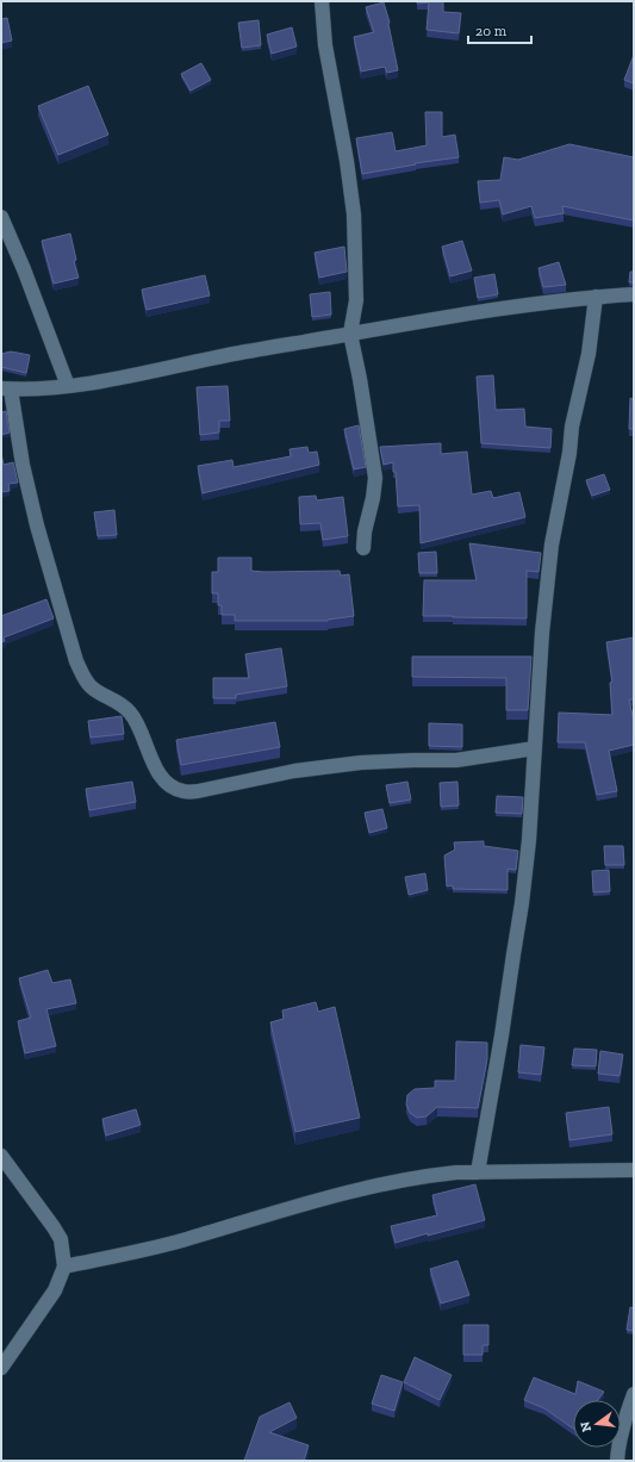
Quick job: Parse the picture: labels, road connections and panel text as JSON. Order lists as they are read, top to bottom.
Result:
{
  "scale_bar": "20 m",
  "north": "left"
}
